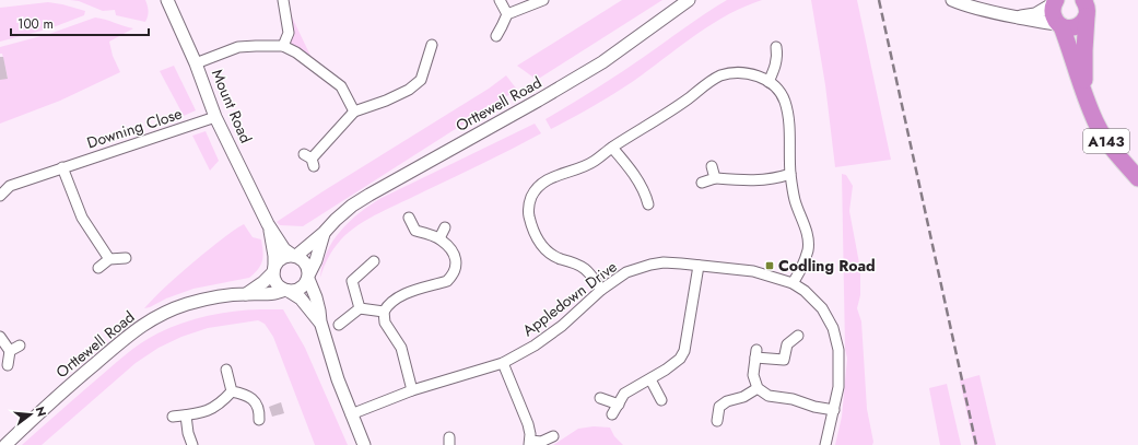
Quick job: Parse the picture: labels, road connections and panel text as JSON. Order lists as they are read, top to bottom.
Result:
{
  "streets": {
    "highway": ["A143"],
    "street": [
      "Orttewell Road",
      "Mount Road",
      "Downing Close",
      "Appledown Drive"
    ]
  },
  "crossings": [
    ["Orttewell Road", "Mount Road"],
    ["Mount Road", "Downing Close"]
  ],
  "places": {
    "transit": ["Codling Road"]
  },
  "scale_bar": "100 m",
  "north": "right"
}
